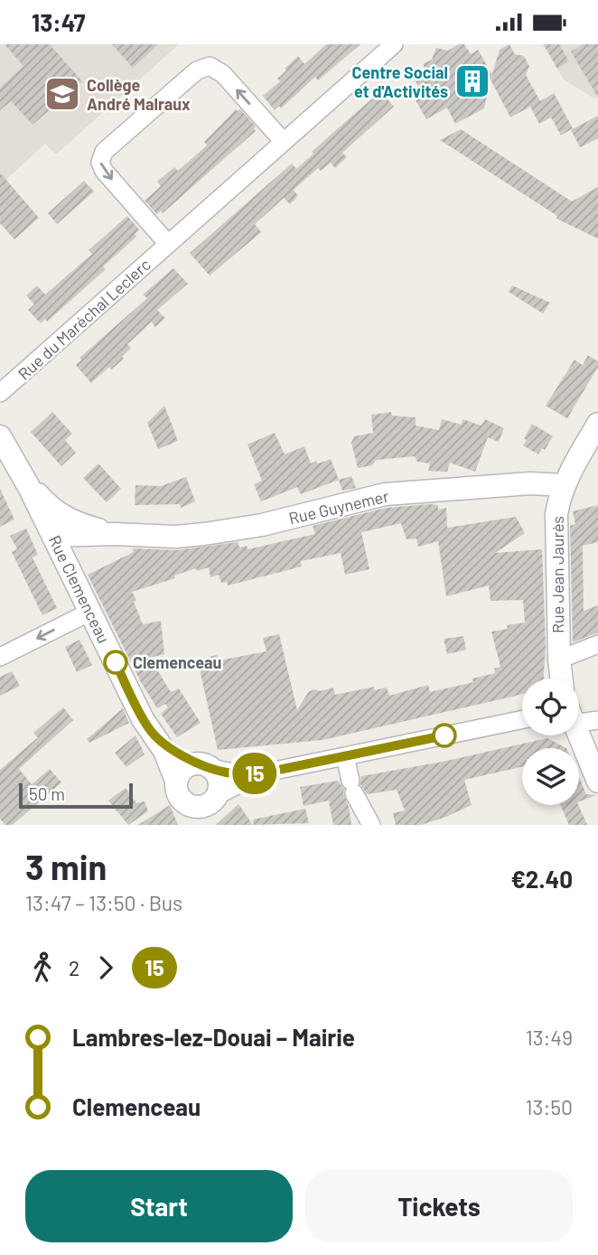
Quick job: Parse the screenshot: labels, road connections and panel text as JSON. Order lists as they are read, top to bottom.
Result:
{
  "streets": {
    "street": [
      "Rue du Maréchal Leclerc",
      "Rue Guynemer",
      "Rue Jean Jaurès",
      "Rue Clemenceau"
    ]
  },
  "crossings": [
    ["Rue Guynemer", "Rue Jean Jaurès"],
    ["Rue Guynemer", "Rue Clemenceau"]
  ],
  "places": {
    "building": ["Centre Social et d'Activités"],
    "school or university": ["Collège André Malraux"],
    "other": ["Clemenceau"]
  },
  "lines": ["bus line 15"],
  "scale_bar": "50 m",
  "page": {
    "status": "13:47",
    "on_map": "15",
    "scale": "50 m",
    "heading": ["3 min", "13:47 – 13:50 · Bus", "€2.40"],
    "legs": ["2", "15"],
    "list": [
      {
        "name": "Lambres-lez-Douai – Mairie",
        "value": "13:49"
      },
      {
        "name": "Clemenceau",
        "value": "13:50"
      }
    ],
    "buttons": ["Start", "Tickets"]
  }
}
